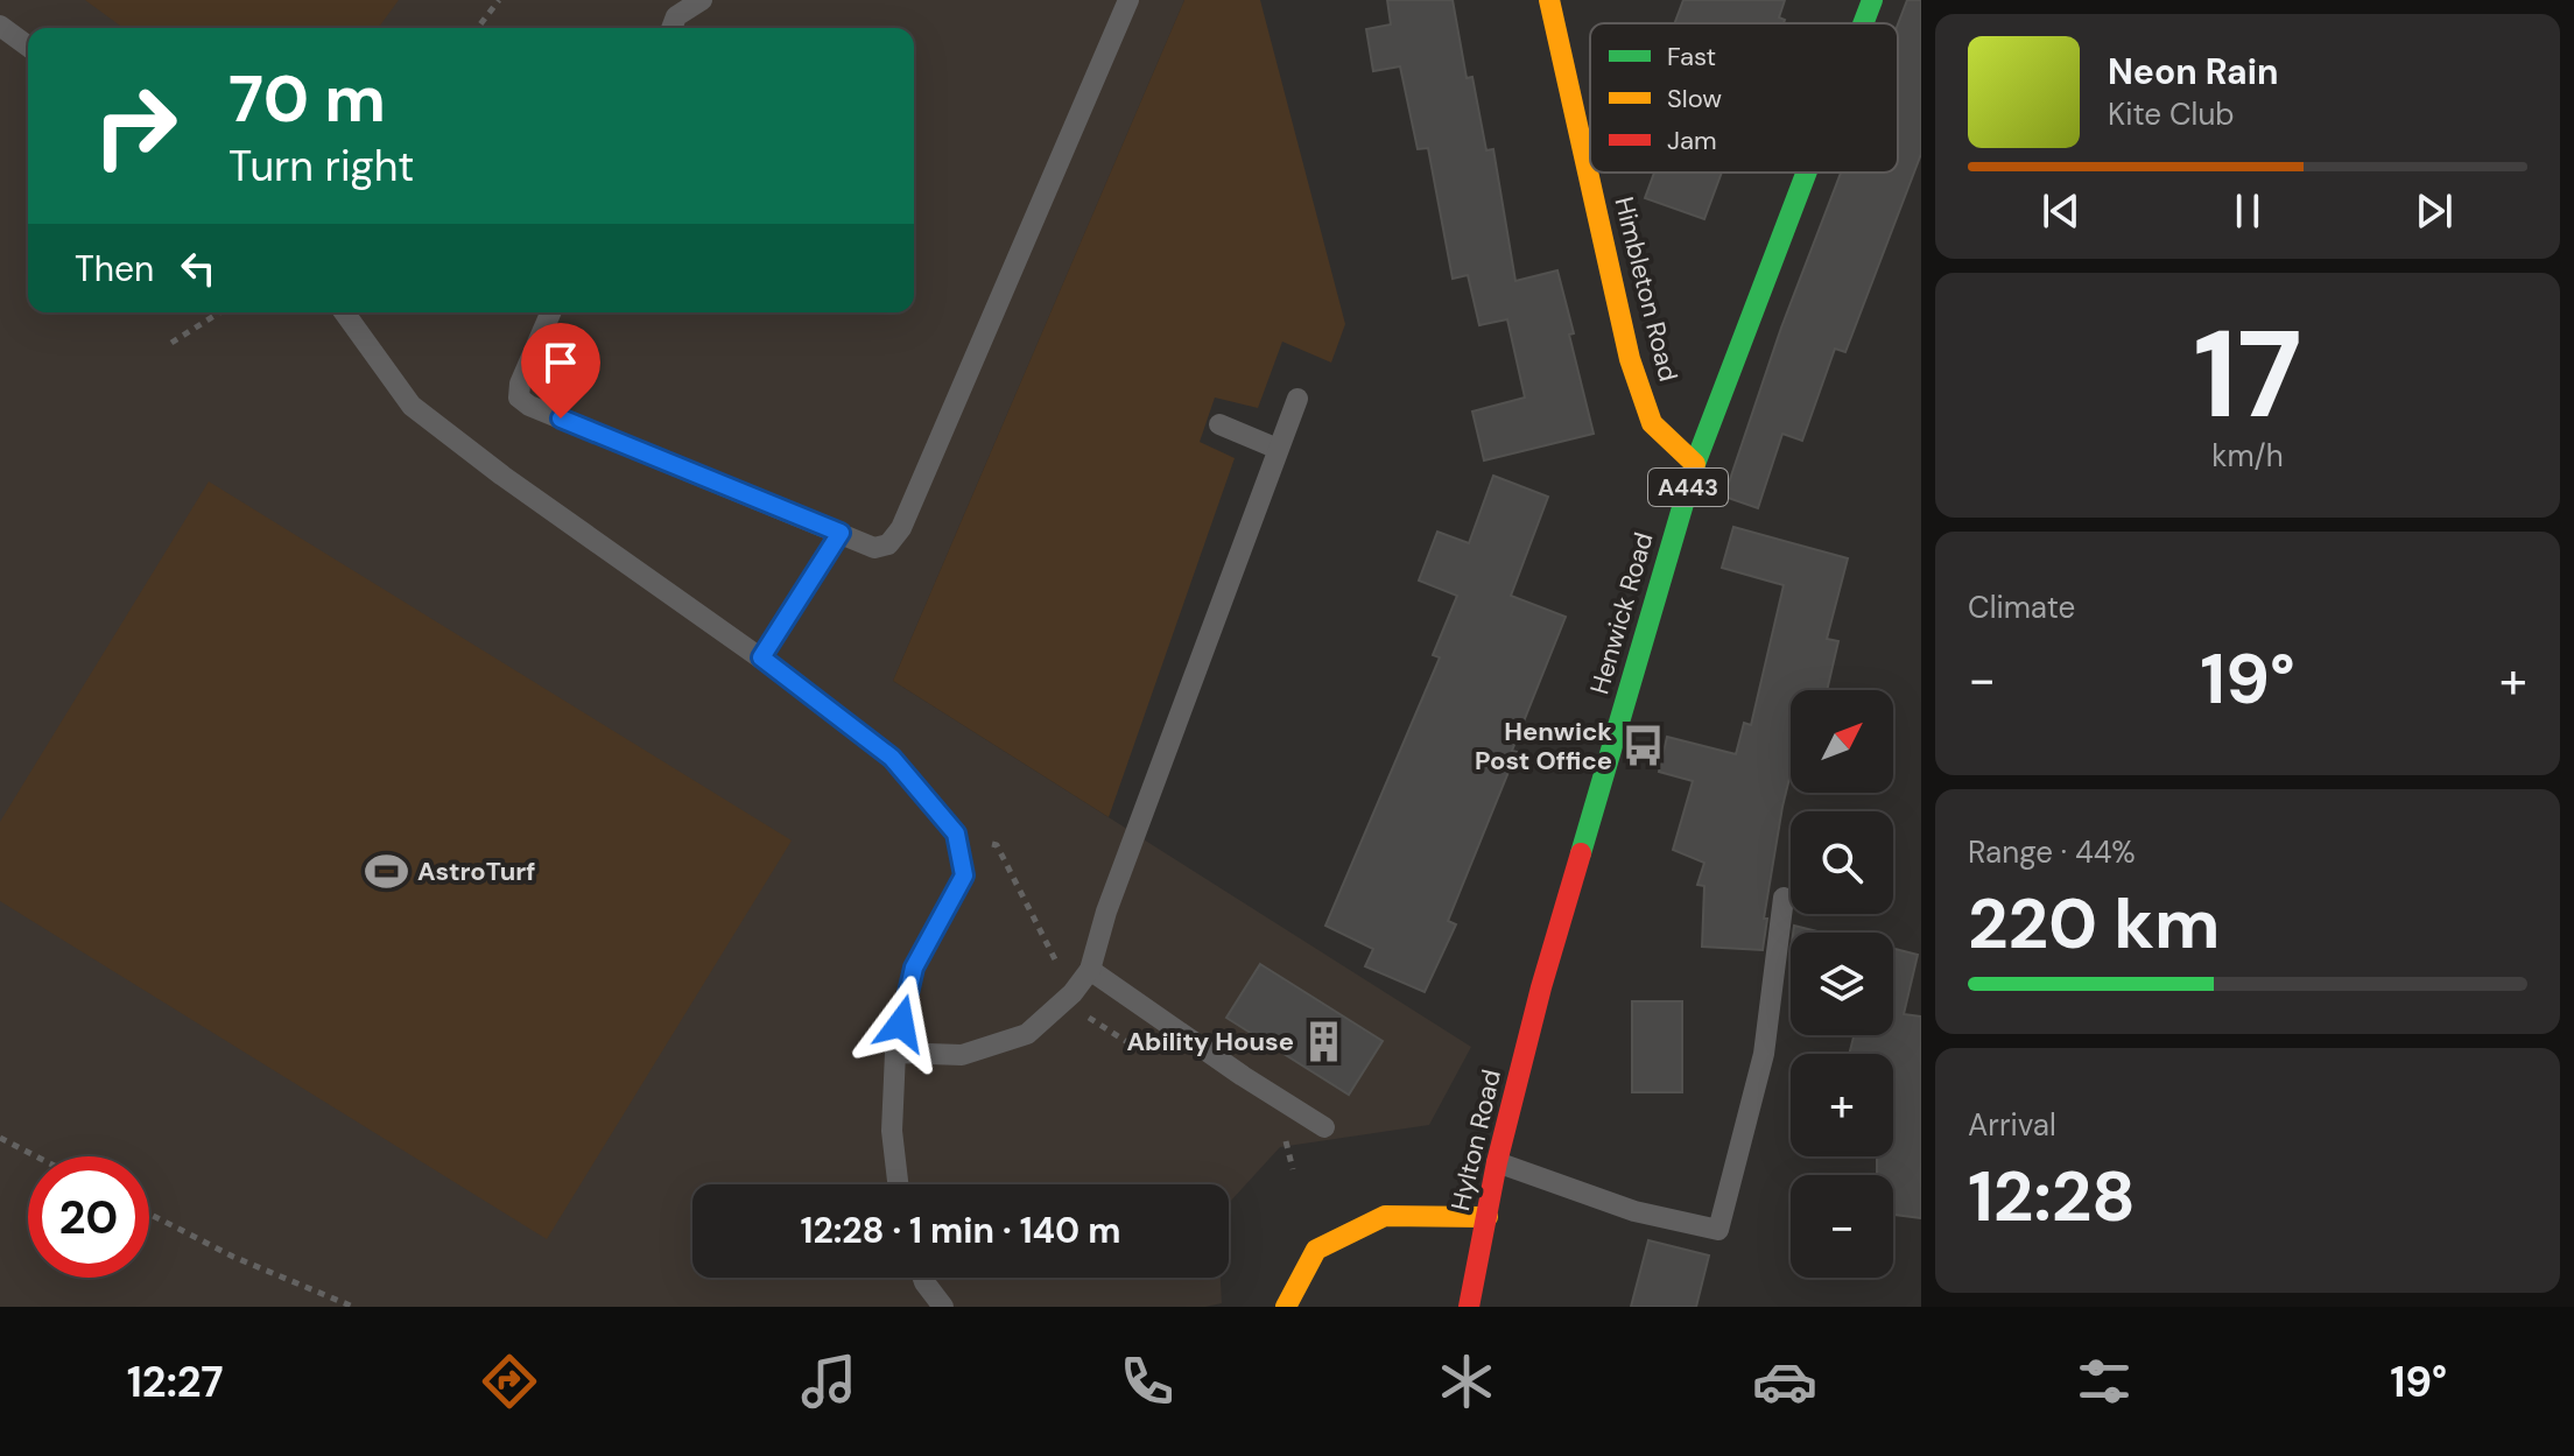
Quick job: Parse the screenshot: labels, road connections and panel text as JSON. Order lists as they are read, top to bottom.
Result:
{
  "streets": {
    "main road": [
      "Himbleton Road",
      "A443",
      "Henwick Road",
      "Hylton Road"
    ]
  },
  "crossings": [
    ["Himbleton Road", "Henwick Road"],
    ["Henwick Road", "Hylton Road"]
  ],
  "places": {
    "bus stop": ["Henwick Post Office"],
    "sports": ["AstroTurf"],
    "building": ["Ability House"]
  },
  "legend": ["Fast", "Slow", "Jam"],
  "north": "top right",
  "page": {
    "turn": ["70 m", "Turn right"],
    "song": ["Neon Rain", "Kite Club"],
    "then": "Then",
    "tile": [
      ["17", "km/h"],
      "Climate",
      ["Range · 44%", "220 km"],
      ["Arrival", "12:28"]
    ],
    "heat": ["−", "19°", "+"],
    "map_buttons": ["+", "−"],
    "limit": "20",
    "trip": "12:28 · 1 min · 140 m",
    "tabs": ["12:27", "19°"]
  }
}
